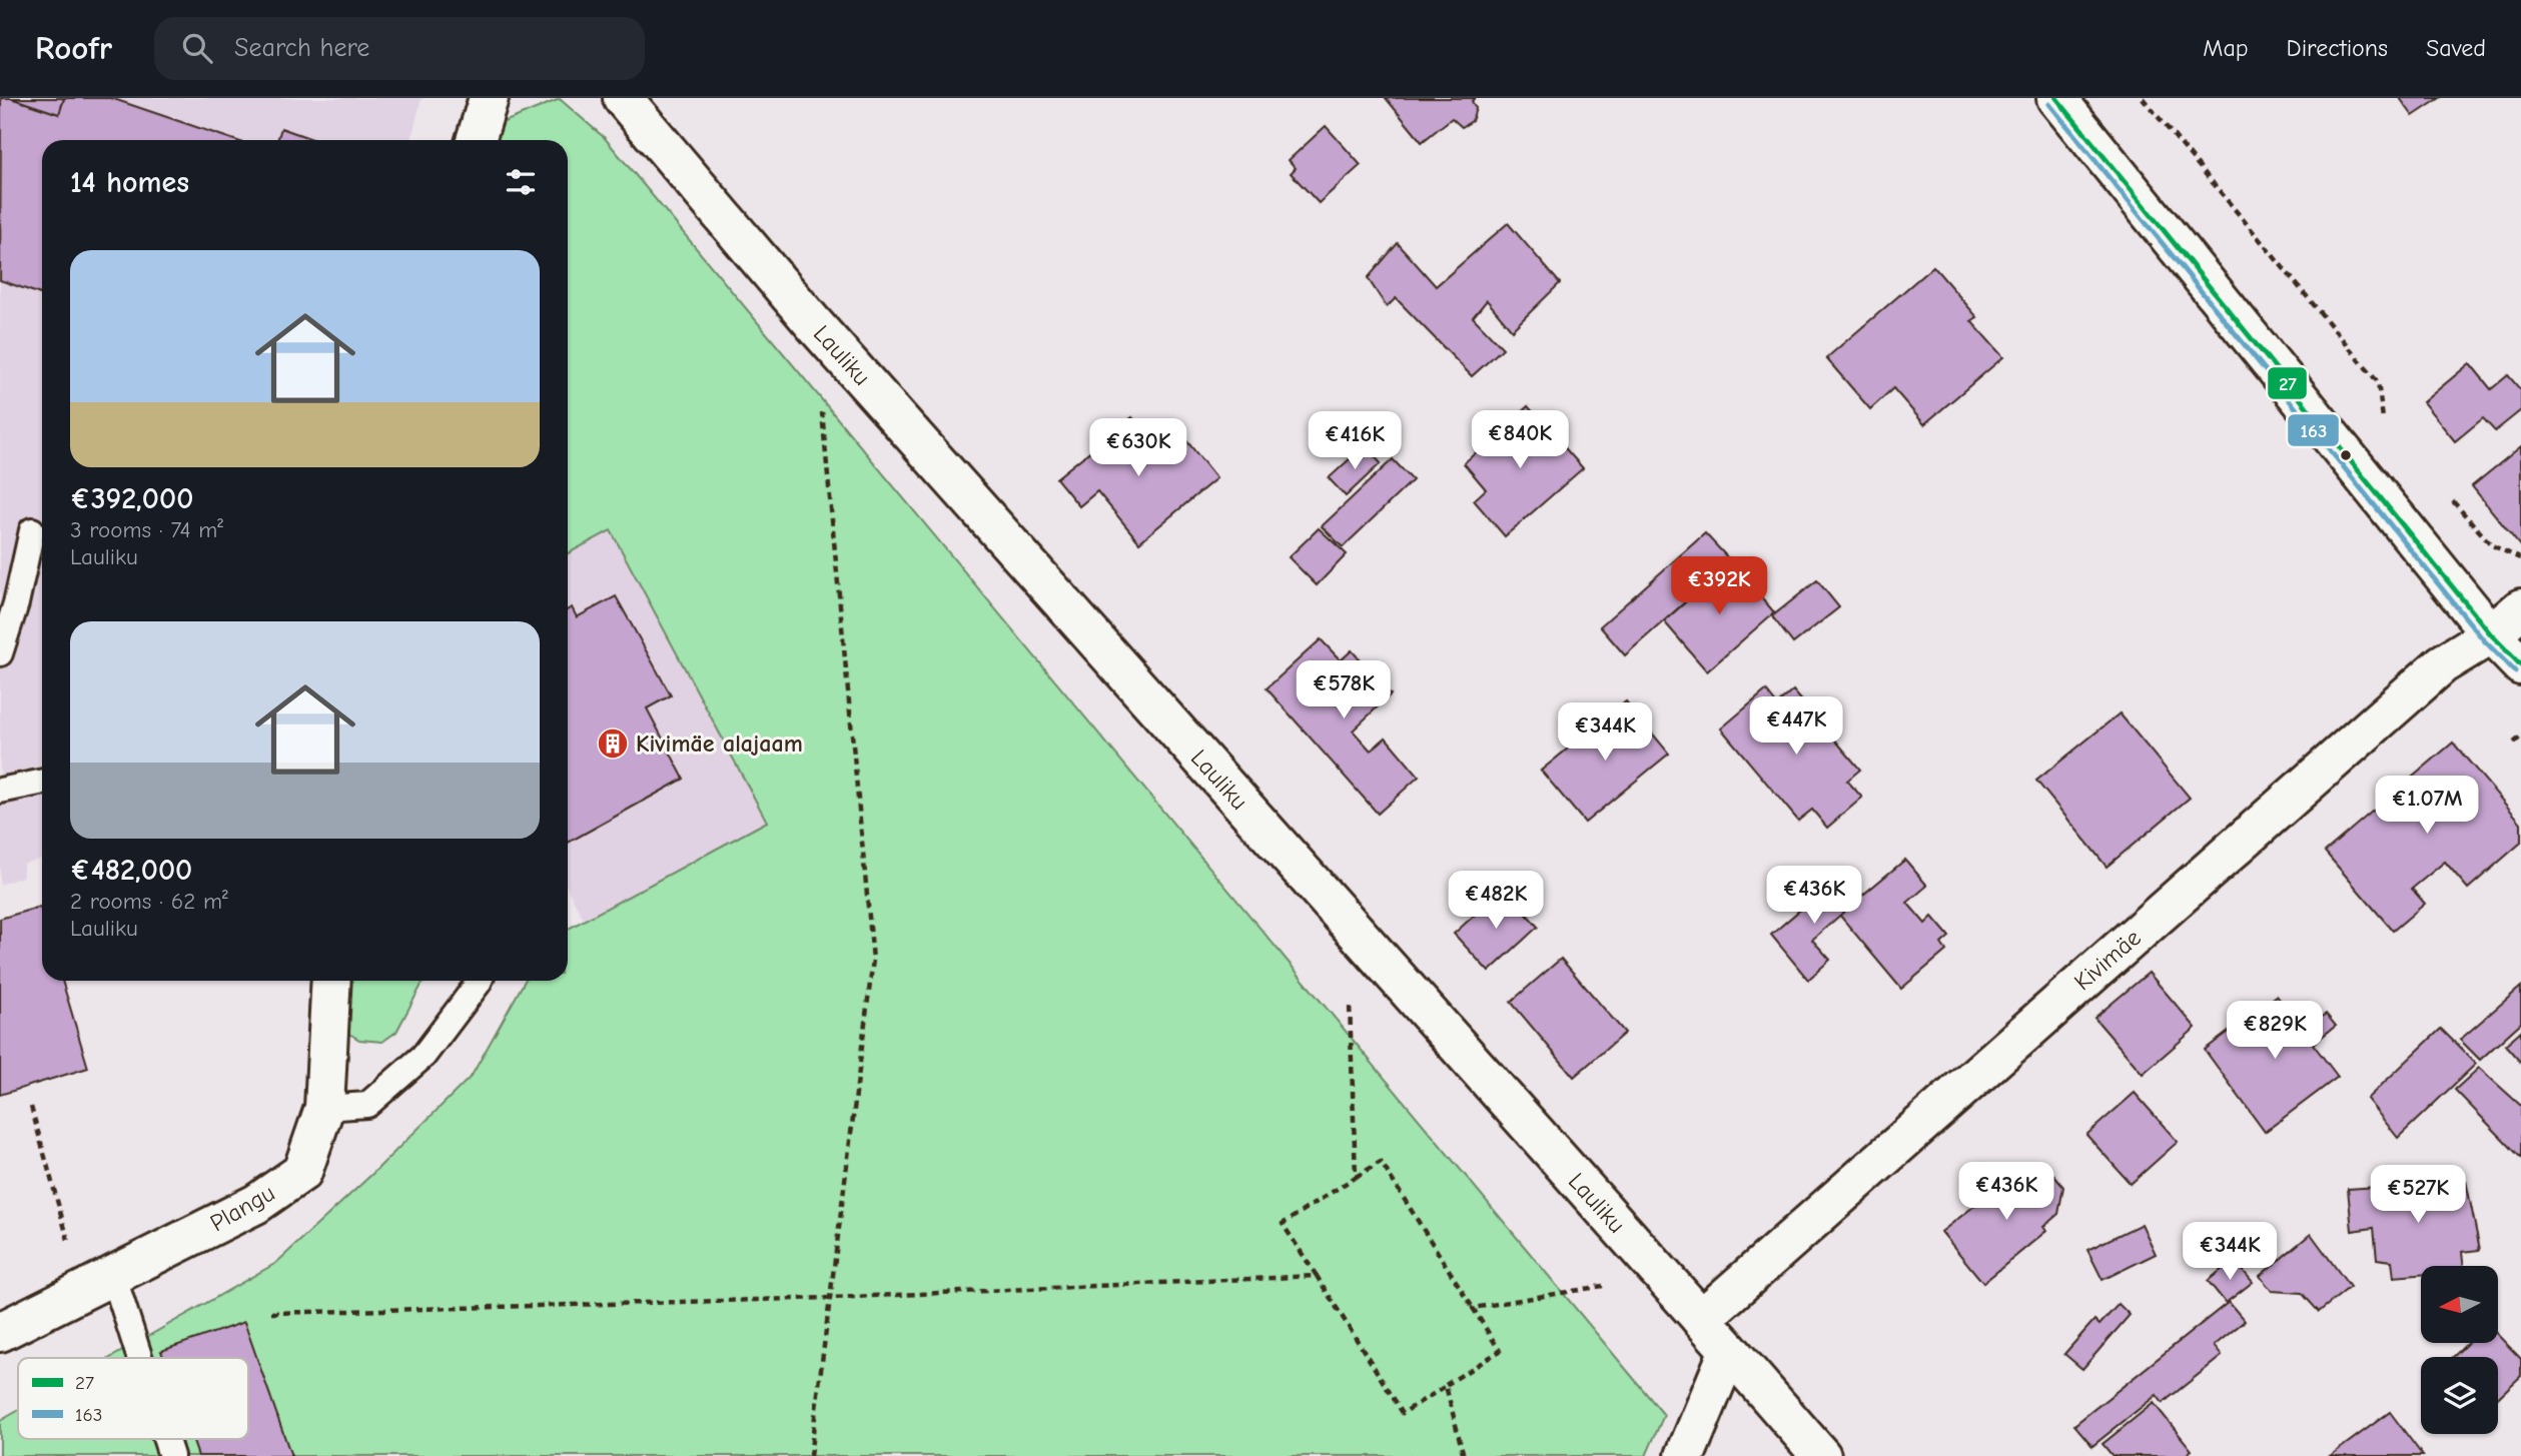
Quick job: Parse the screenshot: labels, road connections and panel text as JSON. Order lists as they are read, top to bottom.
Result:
{
  "streets": {
    "street": ["Lauliku", "Kivimäe", "Plangu"]
  },
  "crossings": [
    ["Lauliku", "Kivimäe"]
  ],
  "places": {
    "building": ["Kivimäe alajaam"]
  },
  "lines": ["transit line 27", "transit line 163"],
  "legend": ["27", "163"],
  "north": "left",
  "page": {
    "header": "Roofr",
    "search": "Search here",
    "nav": ["Map", "Directions", "Saved"],
    "heading": "14 homes",
    "list": [
      {
        "name": "€392,000",
        "note": "3 rooms · 74 m² · Lauliku"
      },
      {
        "name": "€482,000",
        "note": "2 rooms · 62 m² · Lauliku"
      }
    ],
    "price": [
      "€840K",
      "€416K",
      "€630K",
      "€392K",
      "€578K",
      "€447K",
      "€344K",
      "€1.07M",
      "€436K",
      "€482K",
      "€829K",
      "€436K",
      "€527K",
      "€344K"
    ]
  }
}
